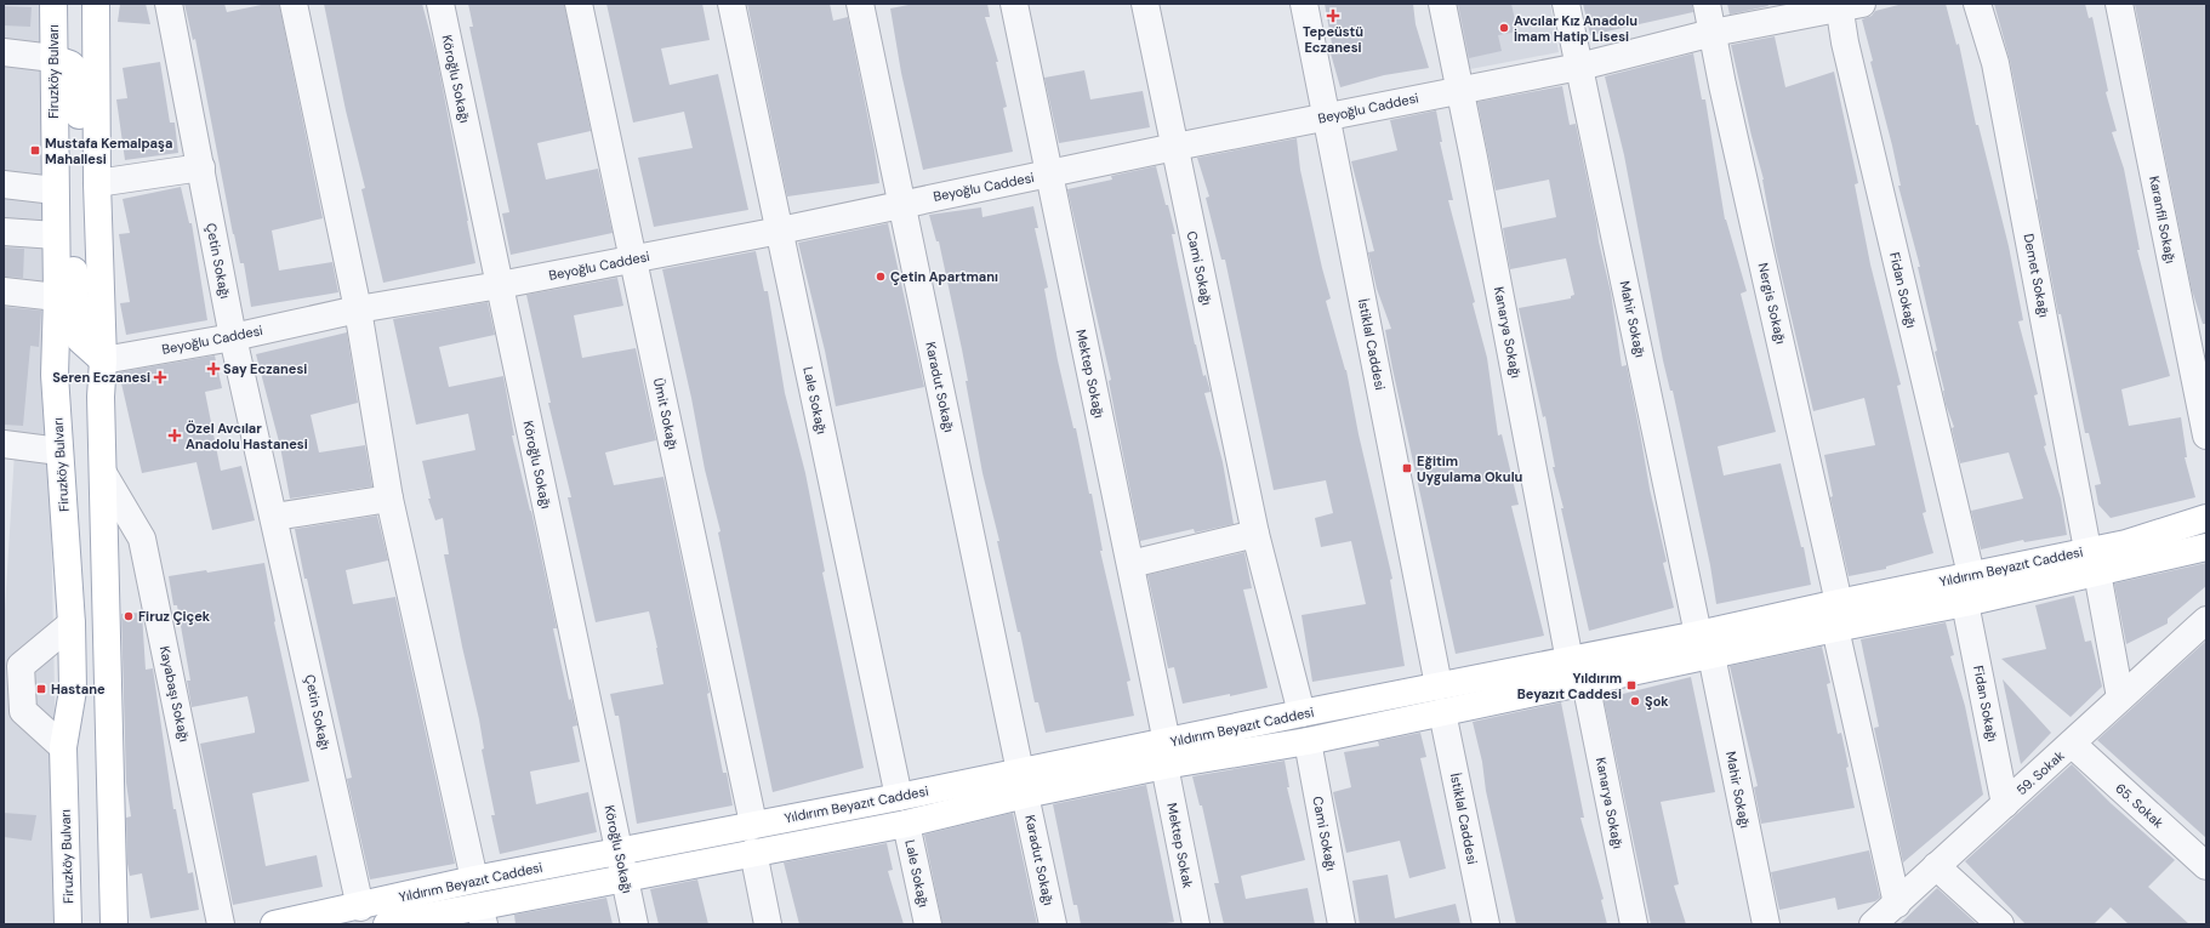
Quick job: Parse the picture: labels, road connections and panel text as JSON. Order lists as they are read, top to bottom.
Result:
{
  "streets": {
    "main road": ["Firuzköy Bulvarı", "Yıldırım Beyazıt Caddesi"],
    "street": [
      "Köroğlu Sokağı",
      "Beyoğlu Caddesi",
      "Karanfil Sokağı",
      "Çetin Sokağı",
      "Cami Sokağı",
      "Demet Sokağı",
      "Fidan Sokağı",
      "Nergis Sokağı",
      "Mahir Sokağı",
      "Kanarya Sokağı",
      "İstiklal Caddesi",
      "Mektep Sokağı",
      "Karadut Sokağı",
      "Lale Sokağı",
      "Ümit Sokağı",
      "Kayabaşı Sokağı",
      "59. Sokak",
      "65. Sokak",
      "Mektep Sokak"
    ]
  },
  "crossings": [
    ["Köroğlu Sokağı", "Beyoğlu Caddesi"],
    ["Köroğlu Sokağı", "Yıldırım Beyazıt Caddesi"],
    ["Beyoğlu Caddesi", "Çetin Sokağı"],
    ["Beyoğlu Caddesi", "Cami Sokağı"],
    ["Beyoğlu Caddesi", "Fidan Sokağı"],
    ["Beyoğlu Caddesi", "Nergis Sokağı"],
    ["Beyoğlu Caddesi", "Mahir Sokağı"],
    ["Beyoğlu Caddesi", "Kanarya Sokağı"],
    ["Beyoğlu Caddesi", "İstiklal Caddesi"],
    ["Beyoğlu Caddesi", "Mektep Sokağı"],
    ["Beyoğlu Caddesi", "Karadut Sokağı"],
    ["Beyoğlu Caddesi", "Lale Sokağı"],
    ["Beyoğlu Caddesi", "Ümit Sokağı"],
    ["Çetin Sokağı", "Yıldırım Beyazıt Caddesi"],
    ["Cami Sokağı", "Yıldırım Beyazıt Caddesi"],
    ["Demet Sokağı", "Yıldırım Beyazıt Caddesi"],
    ["Demet Sokağı", "59. Sokak"],
    ["Fidan Sokağı", "Yıldırım Beyazıt Caddesi"],
    ["Fidan Sokağı", "59. Sokak"],
    ["Nergis Sokağı", "Yıldırım Beyazıt Caddesi"],
    ["Nergis Sokağı", "59. Sokak"],
    ["Mahir Sokağı", "Yıldırım Beyazıt Caddesi"],
    ["Kanarya Sokağı", "Yıldırım Beyazıt Caddesi"],
    ["İstiklal Caddesi", "Yıldırım Beyazıt Caddesi"],
    ["Mektep Sokağı", "Yıldırım Beyazıt Caddesi"],
    ["Mektep Sokağı", "Mektep Sokak"],
    ["Karadut Sokağı", "Yıldırım Beyazıt Caddesi"],
    ["Lale Sokağı", "Yıldırım Beyazıt Caddesi"],
    ["Ümit Sokağı", "Yıldırım Beyazıt Caddesi"],
    ["Yıldırım Beyazıt Caddesi", "Mektep Sokak"],
    ["59. Sokak", "65. Sokak"]
  ],
  "places": {
    "health": [
      "Tepeüstü Eczanesi",
      "Say Eczanesi",
      "Seren Eczanesi",
      "Özel Avcılar Anadolu Hastanesi"
    ],
    "other": [
      "Avcılar Kız Anadolu İmam Hatip Lisesi",
      "Çetin Apartmanı",
      "Firuz Çiçek",
      "Şok"
    ],
    "transit": [
      "Mustafa Kemalpaşa Mahallesi",
      "Eğitim Uygulama Okulu",
      "Yıldırım Beyazıt Caddesi",
      "Hastane"
    ]
  }
}
